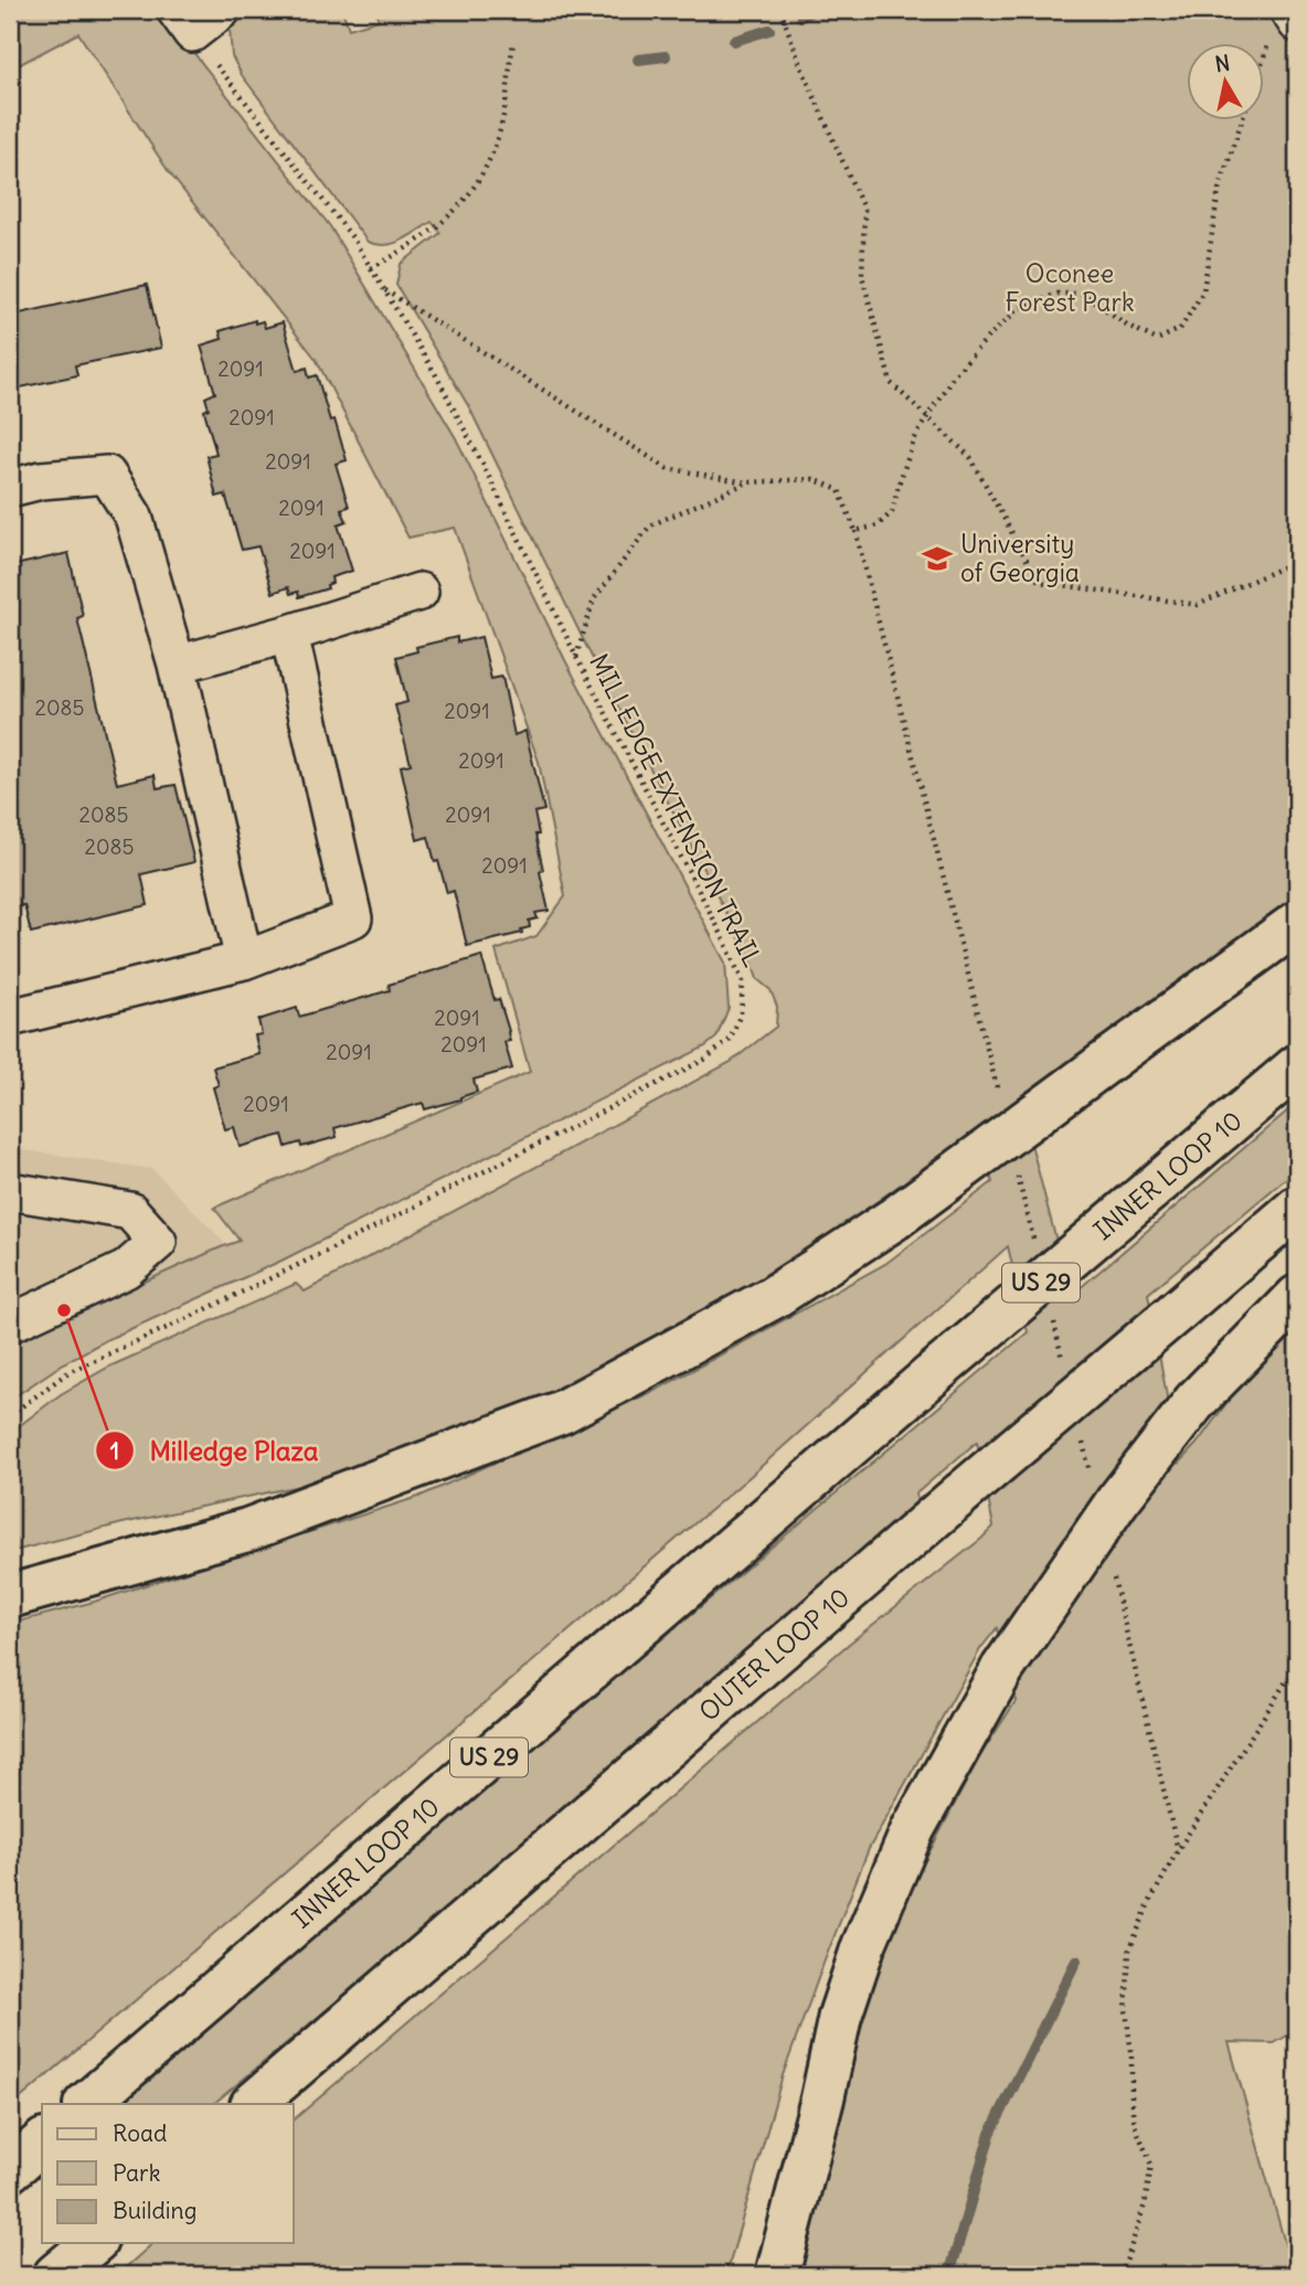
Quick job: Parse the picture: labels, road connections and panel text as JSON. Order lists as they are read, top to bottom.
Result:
{
  "streets": {
    "highway": ["INNER LOOP 10", "US 29", "OUTER LOOP 10"],
    "path": ["MILLEDGE EXTENSION TRAIL"]
  },
  "parks": ["Oconee Forest Park"],
  "places": {
    "school or university": ["University of Georgia"],
    "other": ["Milledge Plaza"]
  },
  "house_numbers": [
    "2091",
    "2091",
    "2091",
    "2091",
    "2091",
    "2085",
    "2091",
    "2091",
    "2085",
    "2091",
    "2085",
    "2091",
    "2091",
    "2091",
    "2091",
    "2091"
  ],
  "legend": ["Road", "Park", "Building"],
  "north": "top"
}
